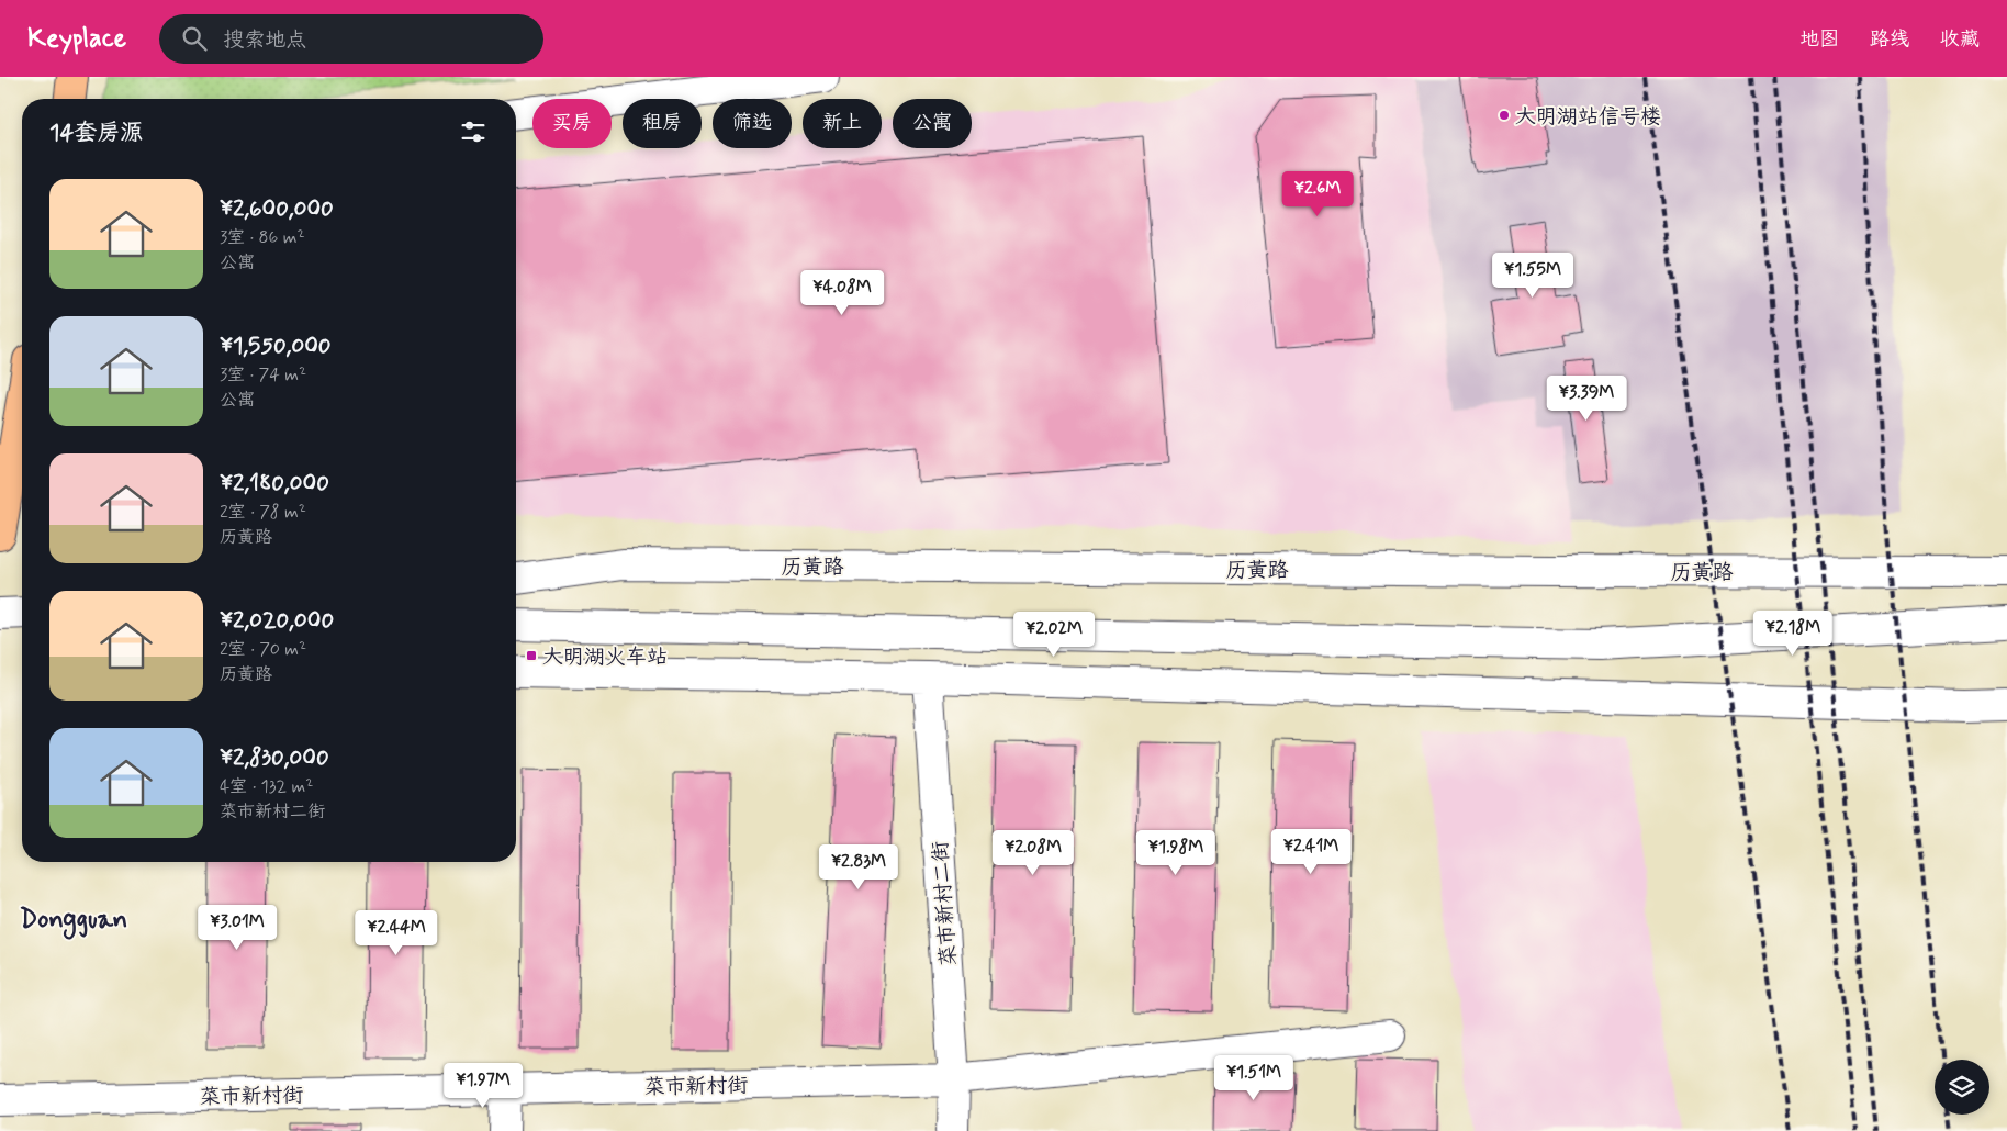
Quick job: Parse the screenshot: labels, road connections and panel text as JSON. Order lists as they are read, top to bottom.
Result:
{
  "streets": {
    "street": ["历黄路", "菜市新村二街", "菜市新村街"]
  },
  "crossings": [
    ["菜市新村二街", "菜市新村街"]
  ],
  "districts": ["Dongguan"],
  "places": {
    "other": ["大明湖站信号楼"],
    "transit": ["大明湖火车站"]
  },
  "page": {
    "header": "Keyplace",
    "search": "搜索地点",
    "nav": ["地图", "路线", "收藏"],
    "chip": [
      "买房",
      "租房",
      "筛选",
      "新上",
      "公寓"
    ],
    "heading": "14套房源",
    "list": [
      {
        "name": "¥2,600,000",
        "note": "3室 · 86 m² · 公寓"
      },
      {
        "name": "¥1,550,000",
        "note": "3室 · 74 m² · 公寓"
      },
      {
        "name": "¥2,180,000",
        "note": "2室 · 78 m² · 历黄路"
      },
      {
        "name": "¥2,020,000",
        "note": "2室 · 70 m² · 历黄路"
      },
      {
        "name": "¥2,830,000",
        "note": "4室 · 132 m² · 菜市新村二街"
      }
    ],
    "price": [
      "¥2.6M",
      "¥1.55M",
      "¥4.08M",
      "¥3.39M",
      "¥2.18M",
      "¥2.02M",
      "¥2.41M",
      "¥2.08M",
      "¥1.98M",
      "¥2.83M",
      "¥3.01M",
      "¥2.44M",
      "¥1.51M",
      "¥1.97M"
    ]
  }
}
